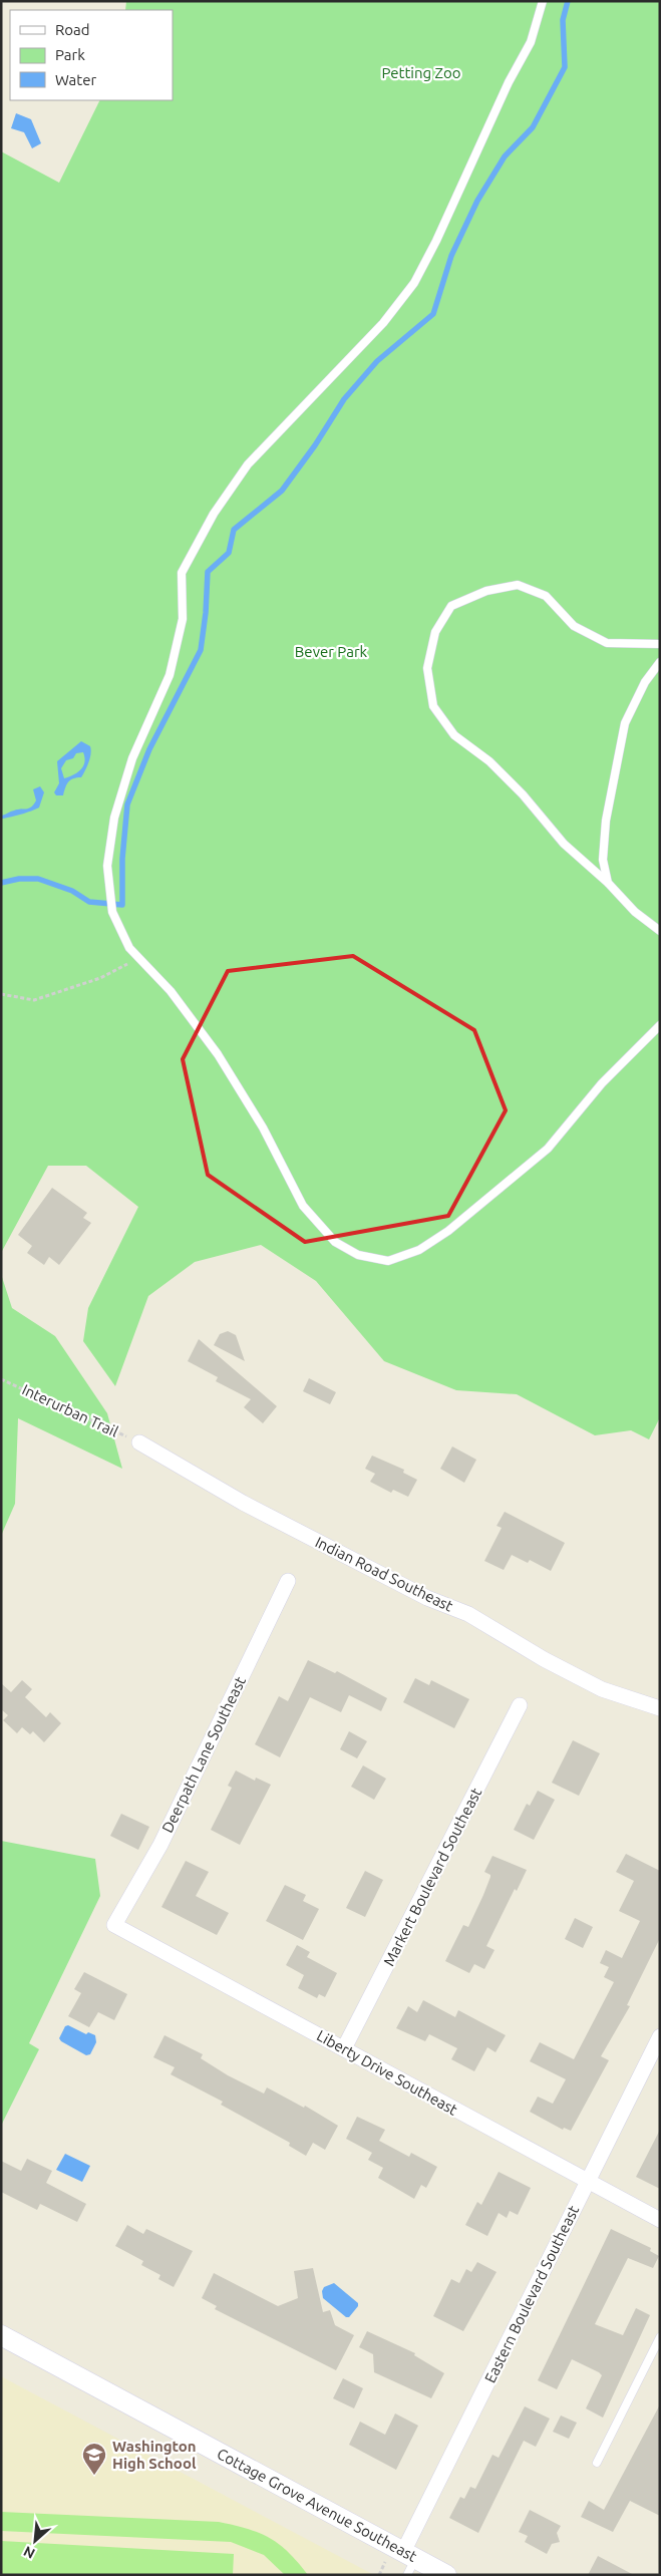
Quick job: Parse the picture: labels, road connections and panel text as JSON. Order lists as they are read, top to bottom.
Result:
{
  "streets": {
    "main road": ["Cottage Grove Avenue Southeast"],
    "street": [
      "Indian Road Southeast",
      "Deerpath Lane Southeast",
      "Markert Boulevard Southeast",
      "Liberty Drive Southeast",
      "Eastern Boulevard Southeast"
    ],
    "path": ["Interurban Trail"]
  },
  "crossings": [
    ["Interurban Trail", "Indian Road Southeast"],
    ["Deerpath Lane Southeast", "Liberty Drive Southeast"],
    ["Markert Boulevard Southeast", "Liberty Drive Southeast"],
    ["Liberty Drive Southeast", "Eastern Boulevard Southeast"],
    ["Eastern Boulevard Southeast", "Cottage Grove Avenue Southeast"]
  ],
  "parks": ["Petting Zoo", "Bever Park"],
  "places": {
    "school or university": ["Washington High School"]
  },
  "legend": ["Road", "Park", "Water"],
  "north": "bottom left"
}
